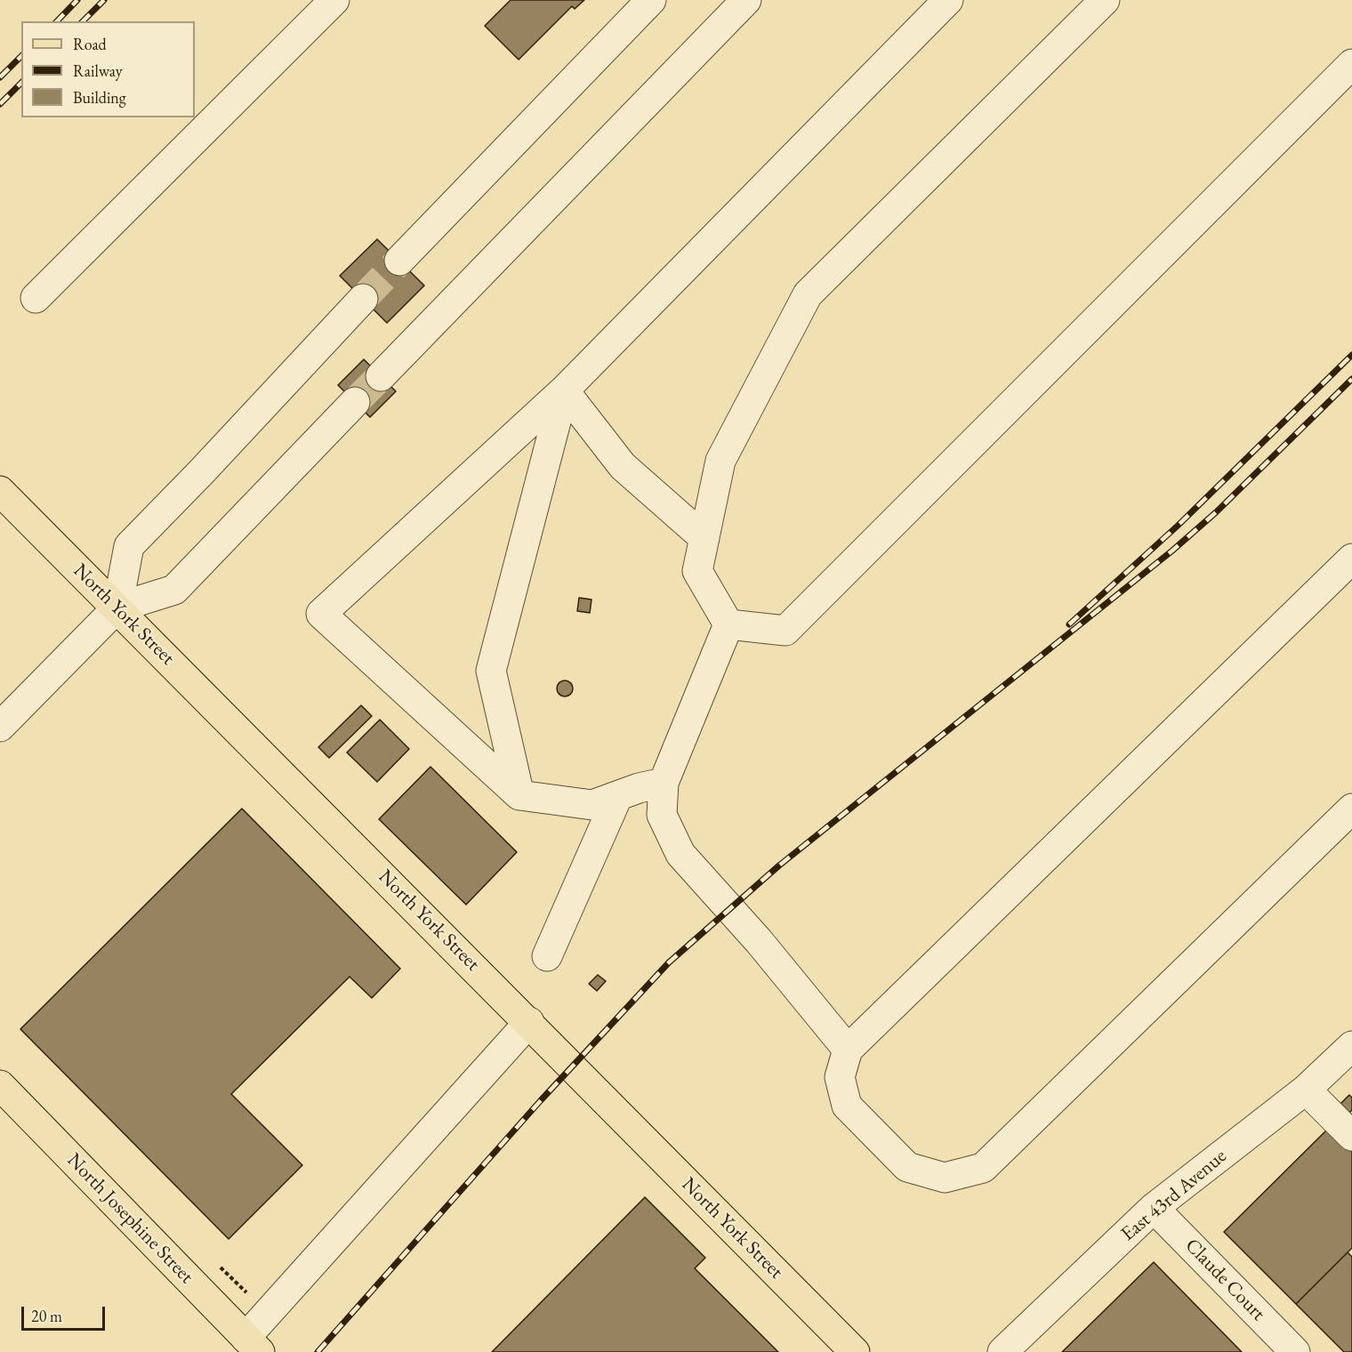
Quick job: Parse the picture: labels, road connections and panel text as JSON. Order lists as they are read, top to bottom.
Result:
{
  "streets": {
    "main road": ["North York Street", "North Josephine Street"],
    "street": ["East 43rd Avenue", "Claude Court"]
  },
  "crossings": [
    ["East 43rd Avenue", "Claude Court"]
  ],
  "legend": ["Road", "Railway", "Building"],
  "scale_bar": "20 m"
}
